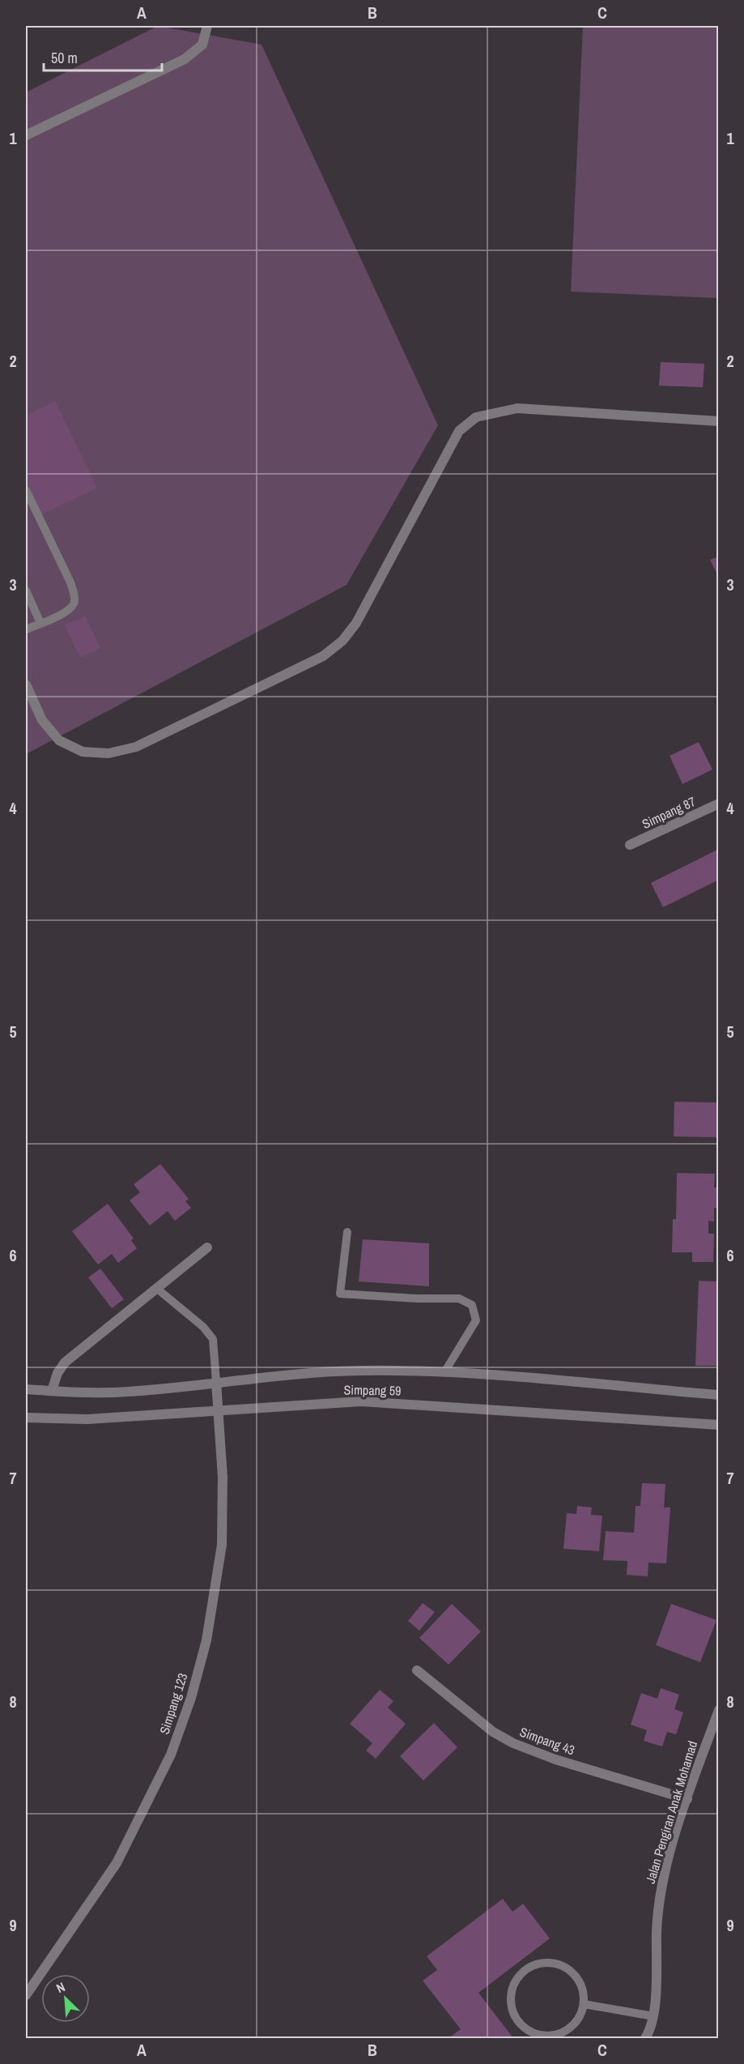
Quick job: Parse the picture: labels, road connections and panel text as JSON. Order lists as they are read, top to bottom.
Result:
{
  "streets": {
    "street": [
      "Simpang 87",
      "Simpang 59",
      "Simpang 123",
      "Simpang 43",
      "Jalan Pengiran Anak Mohamad"
    ]
  },
  "crossings": [
    ["Simpang 59", "Simpang 123"],
    ["Simpang 43", "Jalan Pengiran Anak Mohamad"]
  ],
  "scale_bar": "50 m",
  "north": "top left",
  "grid": {
    "columns": ["A", "B", "C"],
    "rows": [
      "1",
      "2",
      "3",
      "4",
      "5",
      "6",
      "7",
      "8",
      "9"
    ]
  }
}
